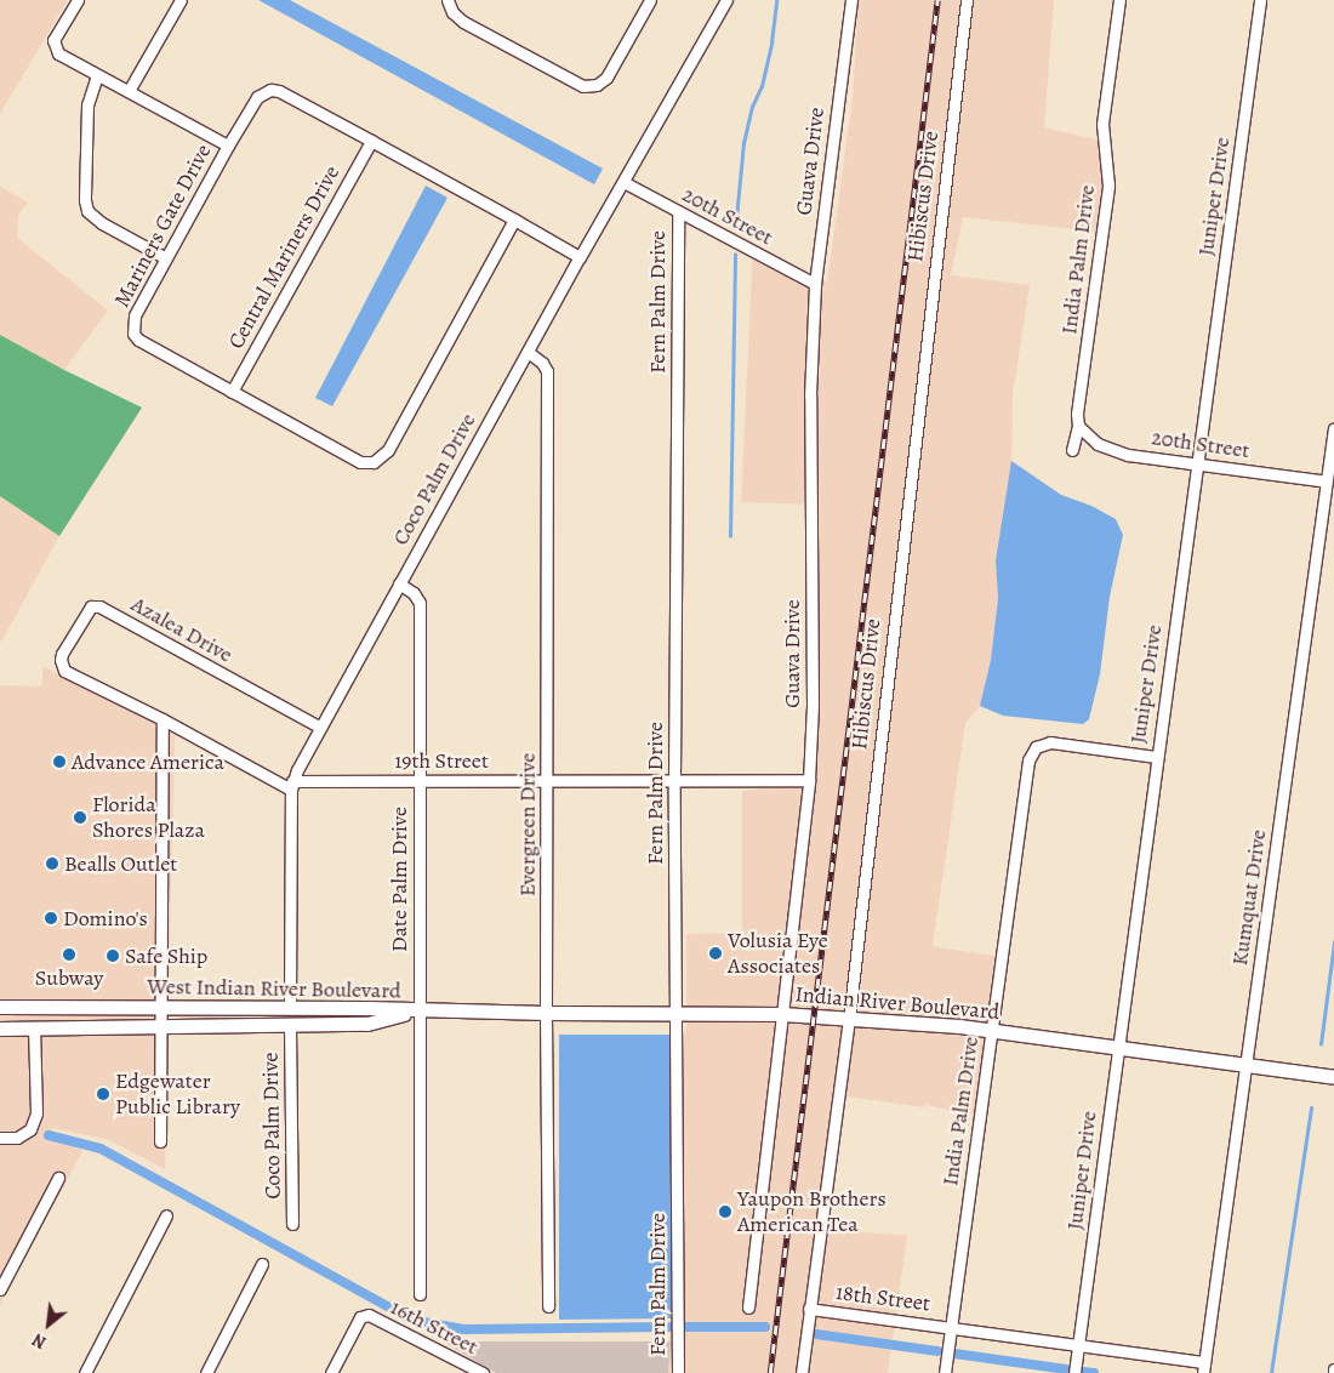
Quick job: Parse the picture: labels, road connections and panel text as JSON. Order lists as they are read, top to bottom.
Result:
{
  "streets": {
    "main road": ["West Indian River Boulevard", "Indian River Boulevard"],
    "street": [
      "Guava Drive",
      "Hibiscus Drive",
      "Juniper Drive",
      "20th Street",
      "Mariners Gate Drive",
      "Central Mariners Drive",
      "India Palm Drive",
      "Fern Palm Drive",
      "Coco Palm Drive",
      "Azalea Drive",
      "19th Street",
      "Evergreen Drive",
      "Date Palm Drive",
      "Kumquat Drive",
      "18th Street",
      "16th Street"
    ]
  },
  "crossings": [
    ["Guava Drive", "20th Street"],
    ["Guava Drive", "19th Street"],
    ["Guava Drive", "Indian River Boulevard"],
    ["Hibiscus Drive", "Indian River Boulevard"],
    ["Hibiscus Drive", "18th Street"],
    ["Juniper Drive", "20th Street"],
    ["Juniper Drive", "India Palm Drive"],
    ["Juniper Drive", "Indian River Boulevard"],
    ["Juniper Drive", "18th Street"],
    ["20th Street", "India Palm Drive"],
    ["20th Street", "Fern Palm Drive"],
    ["20th Street", "Coco Palm Drive"],
    ["20th Street", "Kumquat Drive"],
    ["Mariners Gate Drive", "Central Mariners Drive"],
    ["Mariners Gate Drive", "Coco Palm Drive"],
    ["India Palm Drive", "Indian River Boulevard"],
    ["India Palm Drive", "18th Street"],
    ["Fern Palm Drive", "19th Street"],
    ["Fern Palm Drive", "Indian River Boulevard"],
    ["Coco Palm Drive", "Azalea Drive"],
    ["Coco Palm Drive", "19th Street"],
    ["Coco Palm Drive", "Evergreen Drive"],
    ["Coco Palm Drive", "Date Palm Drive"],
    ["Coco Palm Drive", "West Indian River Boulevard"],
    ["Azalea Drive", "19th Street"],
    ["19th Street", "Evergreen Drive"],
    ["19th Street", "Date Palm Drive"],
    ["Evergreen Drive", "Indian River Boulevard"],
    ["Date Palm Drive", "West Indian River Boulevard"],
    ["Date Palm Drive", "Indian River Boulevard"],
    ["Kumquat Drive", "Indian River Boulevard"],
    ["Kumquat Drive", "18th Street"],
    ["West Indian River Boulevard", "Indian River Boulevard"]
  ],
  "places": [
    "Advance America",
    "Florida Shores Plaza",
    "Bealls Outlet",
    "Domino's",
    "Volusia Eye Associates",
    "Subway",
    "Safe Ship",
    "Edgewater Public Library",
    "Yaupon Brothers American Tea"
  ],
  "north": "bottom left"
}
